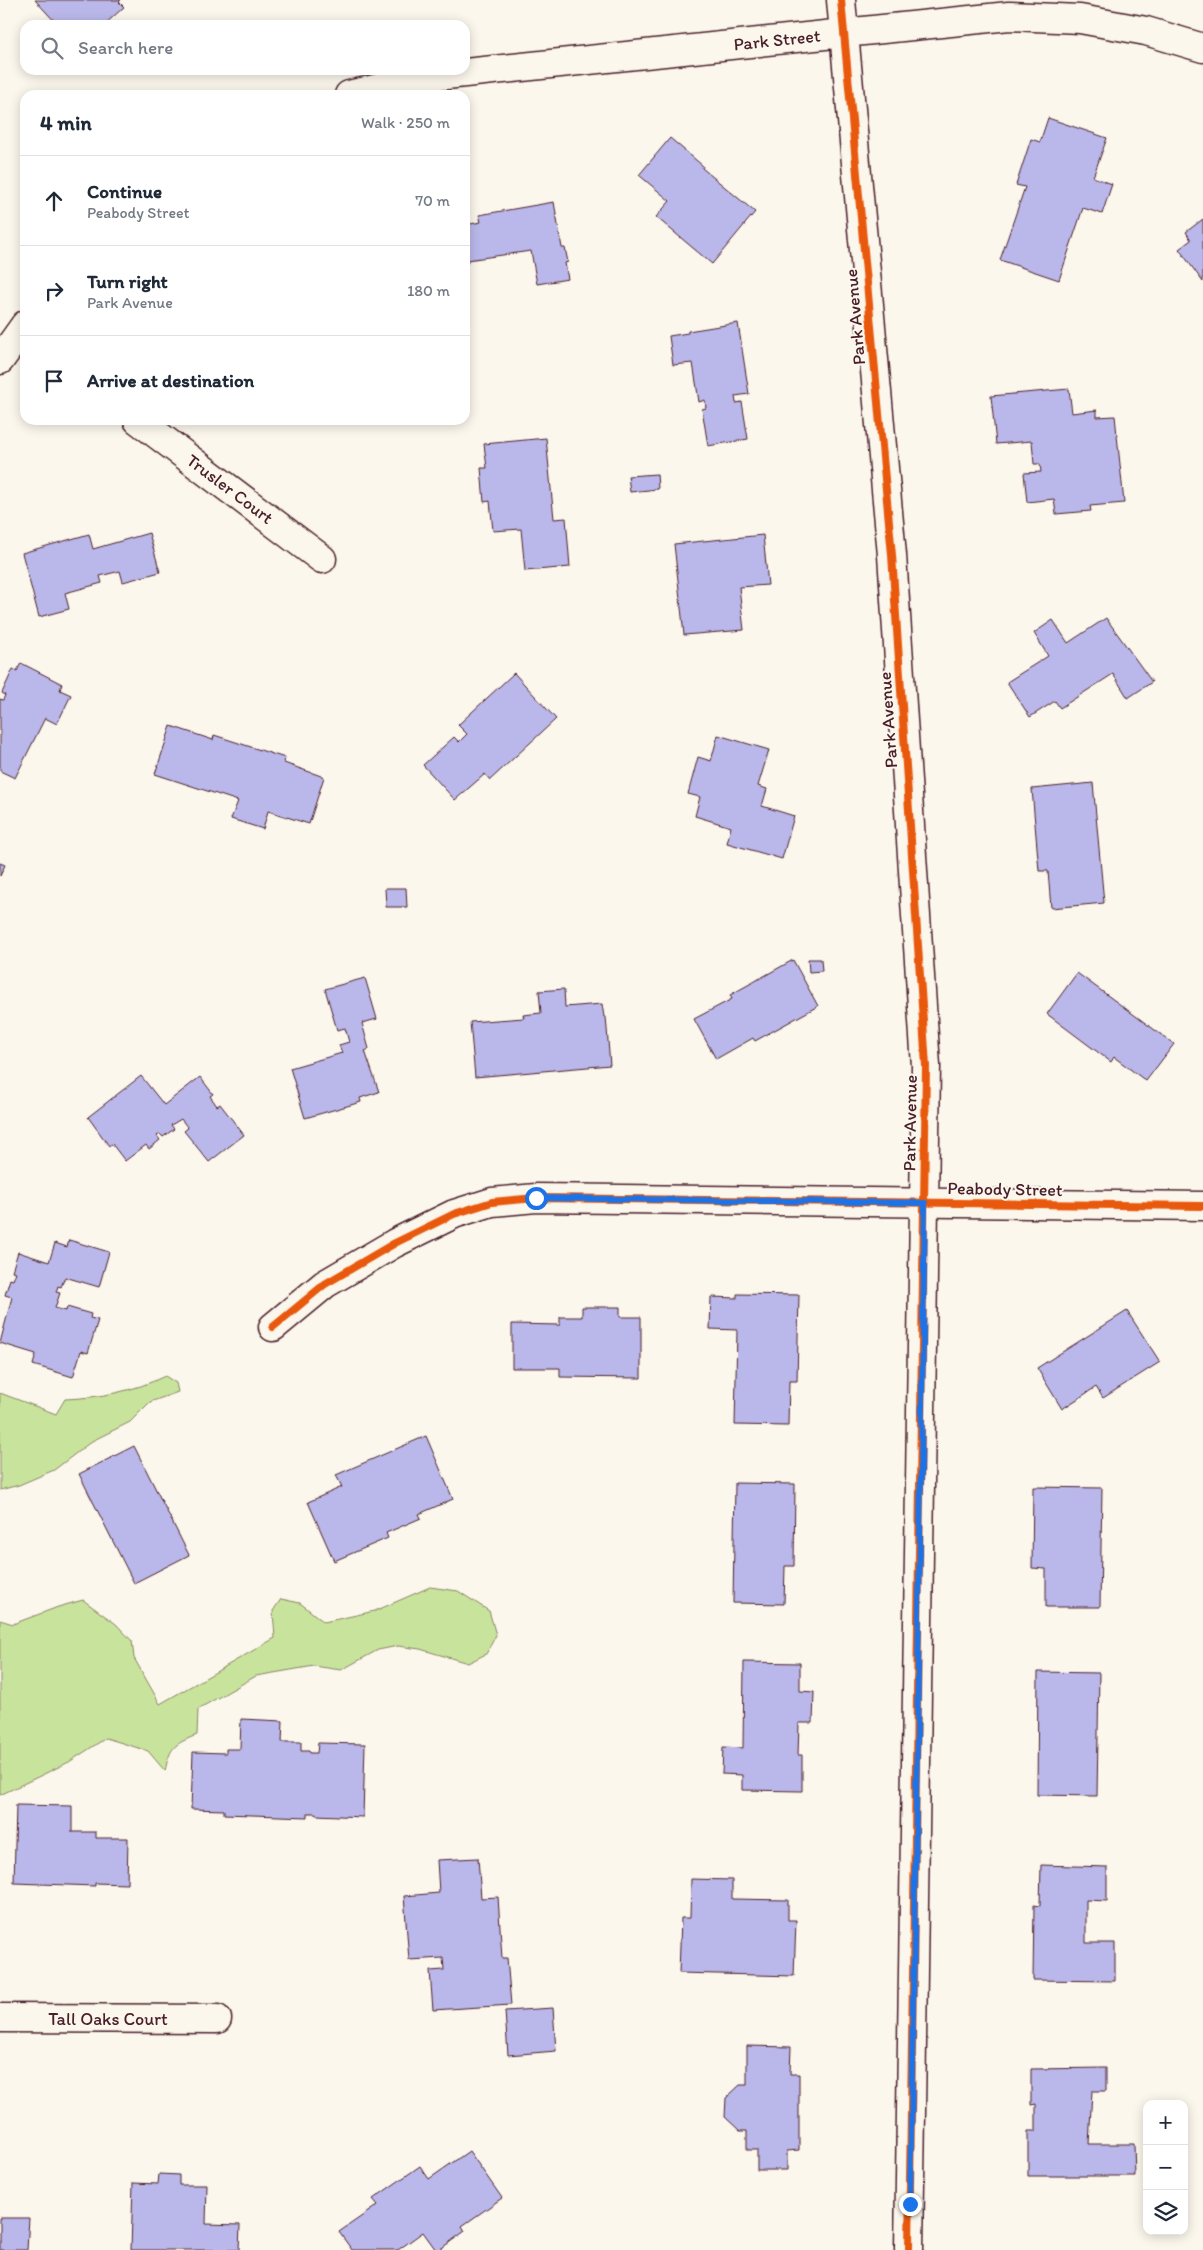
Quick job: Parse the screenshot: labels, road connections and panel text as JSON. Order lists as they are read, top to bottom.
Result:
{
  "streets": {
    "street": [
      "Park Street",
      "Park Avenue",
      "Trusler Court",
      "Peabody Street",
      "Tall Oaks Court"
    ]
  },
  "crossings": [
    ["Park Street", "Park Avenue"],
    ["Park Avenue", "Peabody Street"]
  ],
  "page": {
    "search": "Search here",
    "heading": ["4 min", "Walk · 250 m"],
    "list": [
      ["Continue", "Peabody Street", "70 m"],
      ["Turn right", "Park Avenue", "180 m"],
      "Arrive at destination"
    ],
    "map_buttons": ["+", "−"]
  }
}
